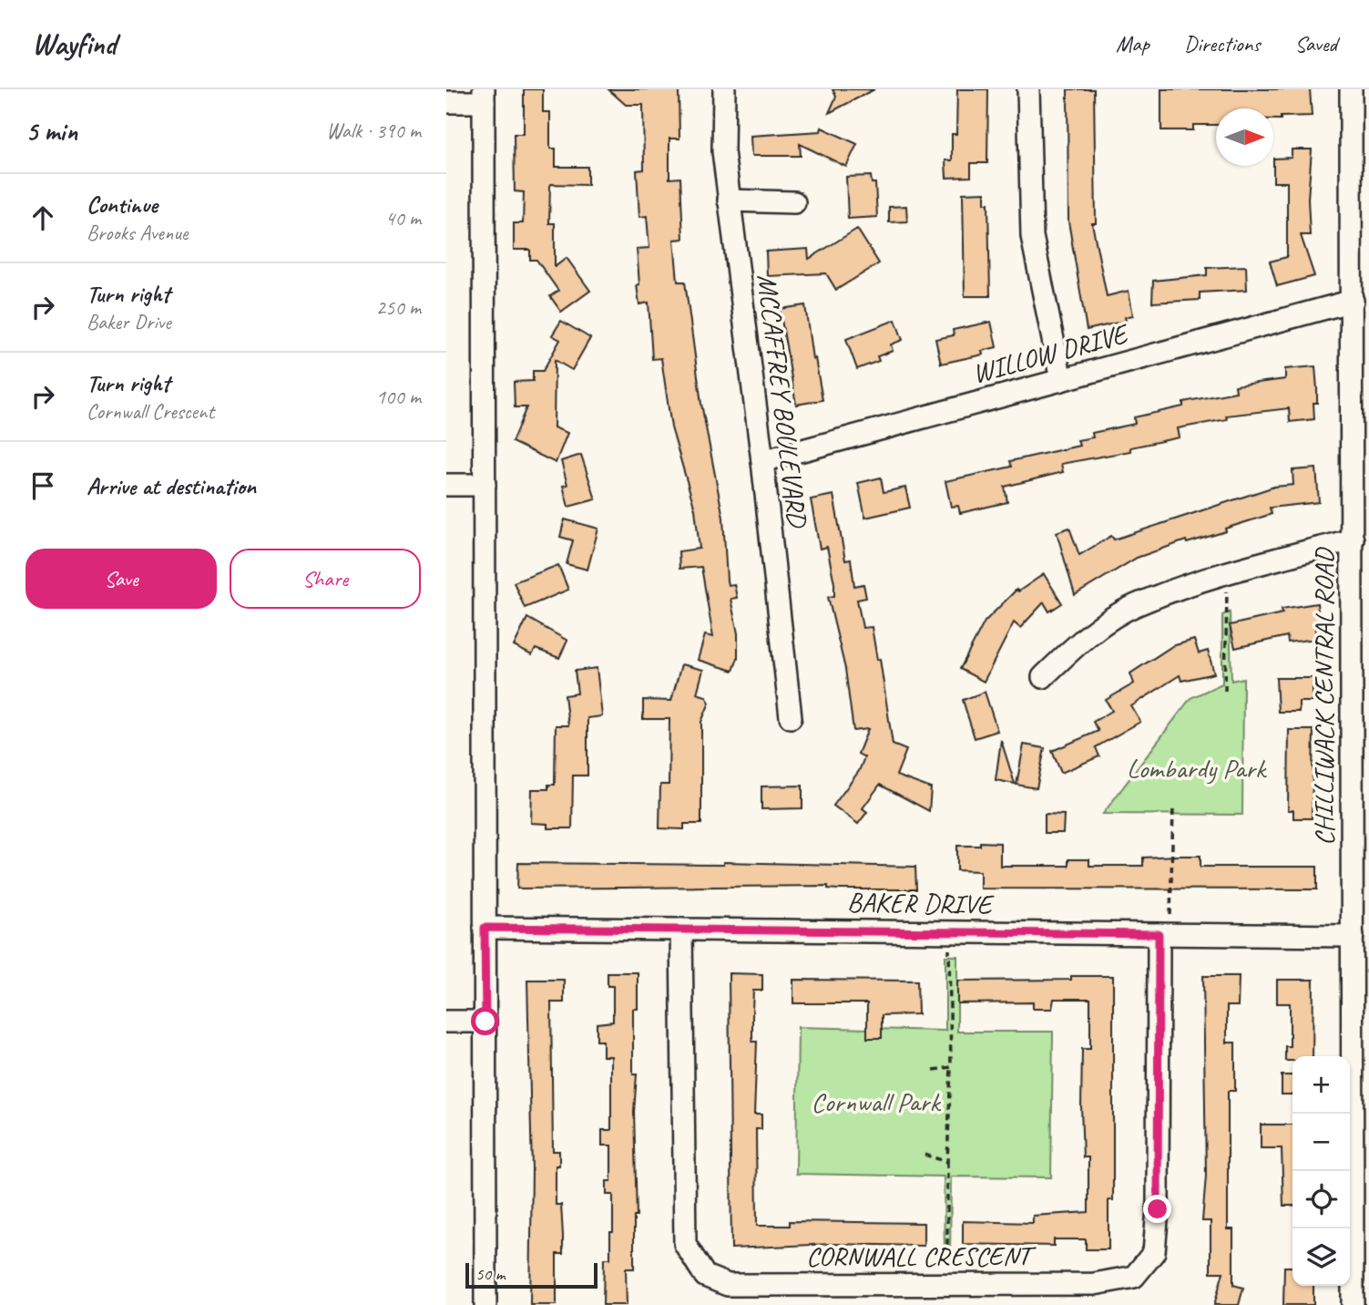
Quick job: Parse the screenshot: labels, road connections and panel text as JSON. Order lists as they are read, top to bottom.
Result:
{
  "streets": {
    "street": [
      "WILLOW DRIVE",
      "MCCAFFREY BOULEVARD",
      "CHILLIWACK CENTRAL ROAD",
      "BAKER DRIVE",
      "CORNWALL CRESCENT"
    ]
  },
  "crossings": [
    ["WILLOW DRIVE", "MCCAFFREY BOULEVARD"],
    ["WILLOW DRIVE", "CHILLIWACK CENTRAL ROAD"],
    ["CHILLIWACK CENTRAL ROAD", "BAKER DRIVE"],
    ["BAKER DRIVE", "CORNWALL CRESCENT"]
  ],
  "parks": ["Lombardy Park", "Cornwall Park"],
  "scale_bar": "50 m",
  "north": "right",
  "page": {
    "header": "Wayfind",
    "nav": ["Map", "Directions", "Saved"],
    "heading": ["5 min", "Walk · 390 m"],
    "list": [
      ["Continue", "Brooks Avenue", "40 m"],
      ["Turn right", "Baker Drive", "250 m"],
      ["Turn right", "Cornwall Crescent", "100 m"],
      "Arrive at destination"
    ],
    "buttons": ["Save", "Share"],
    "map_buttons": ["+", "−"],
    "scale": "50 m"
  }
}
